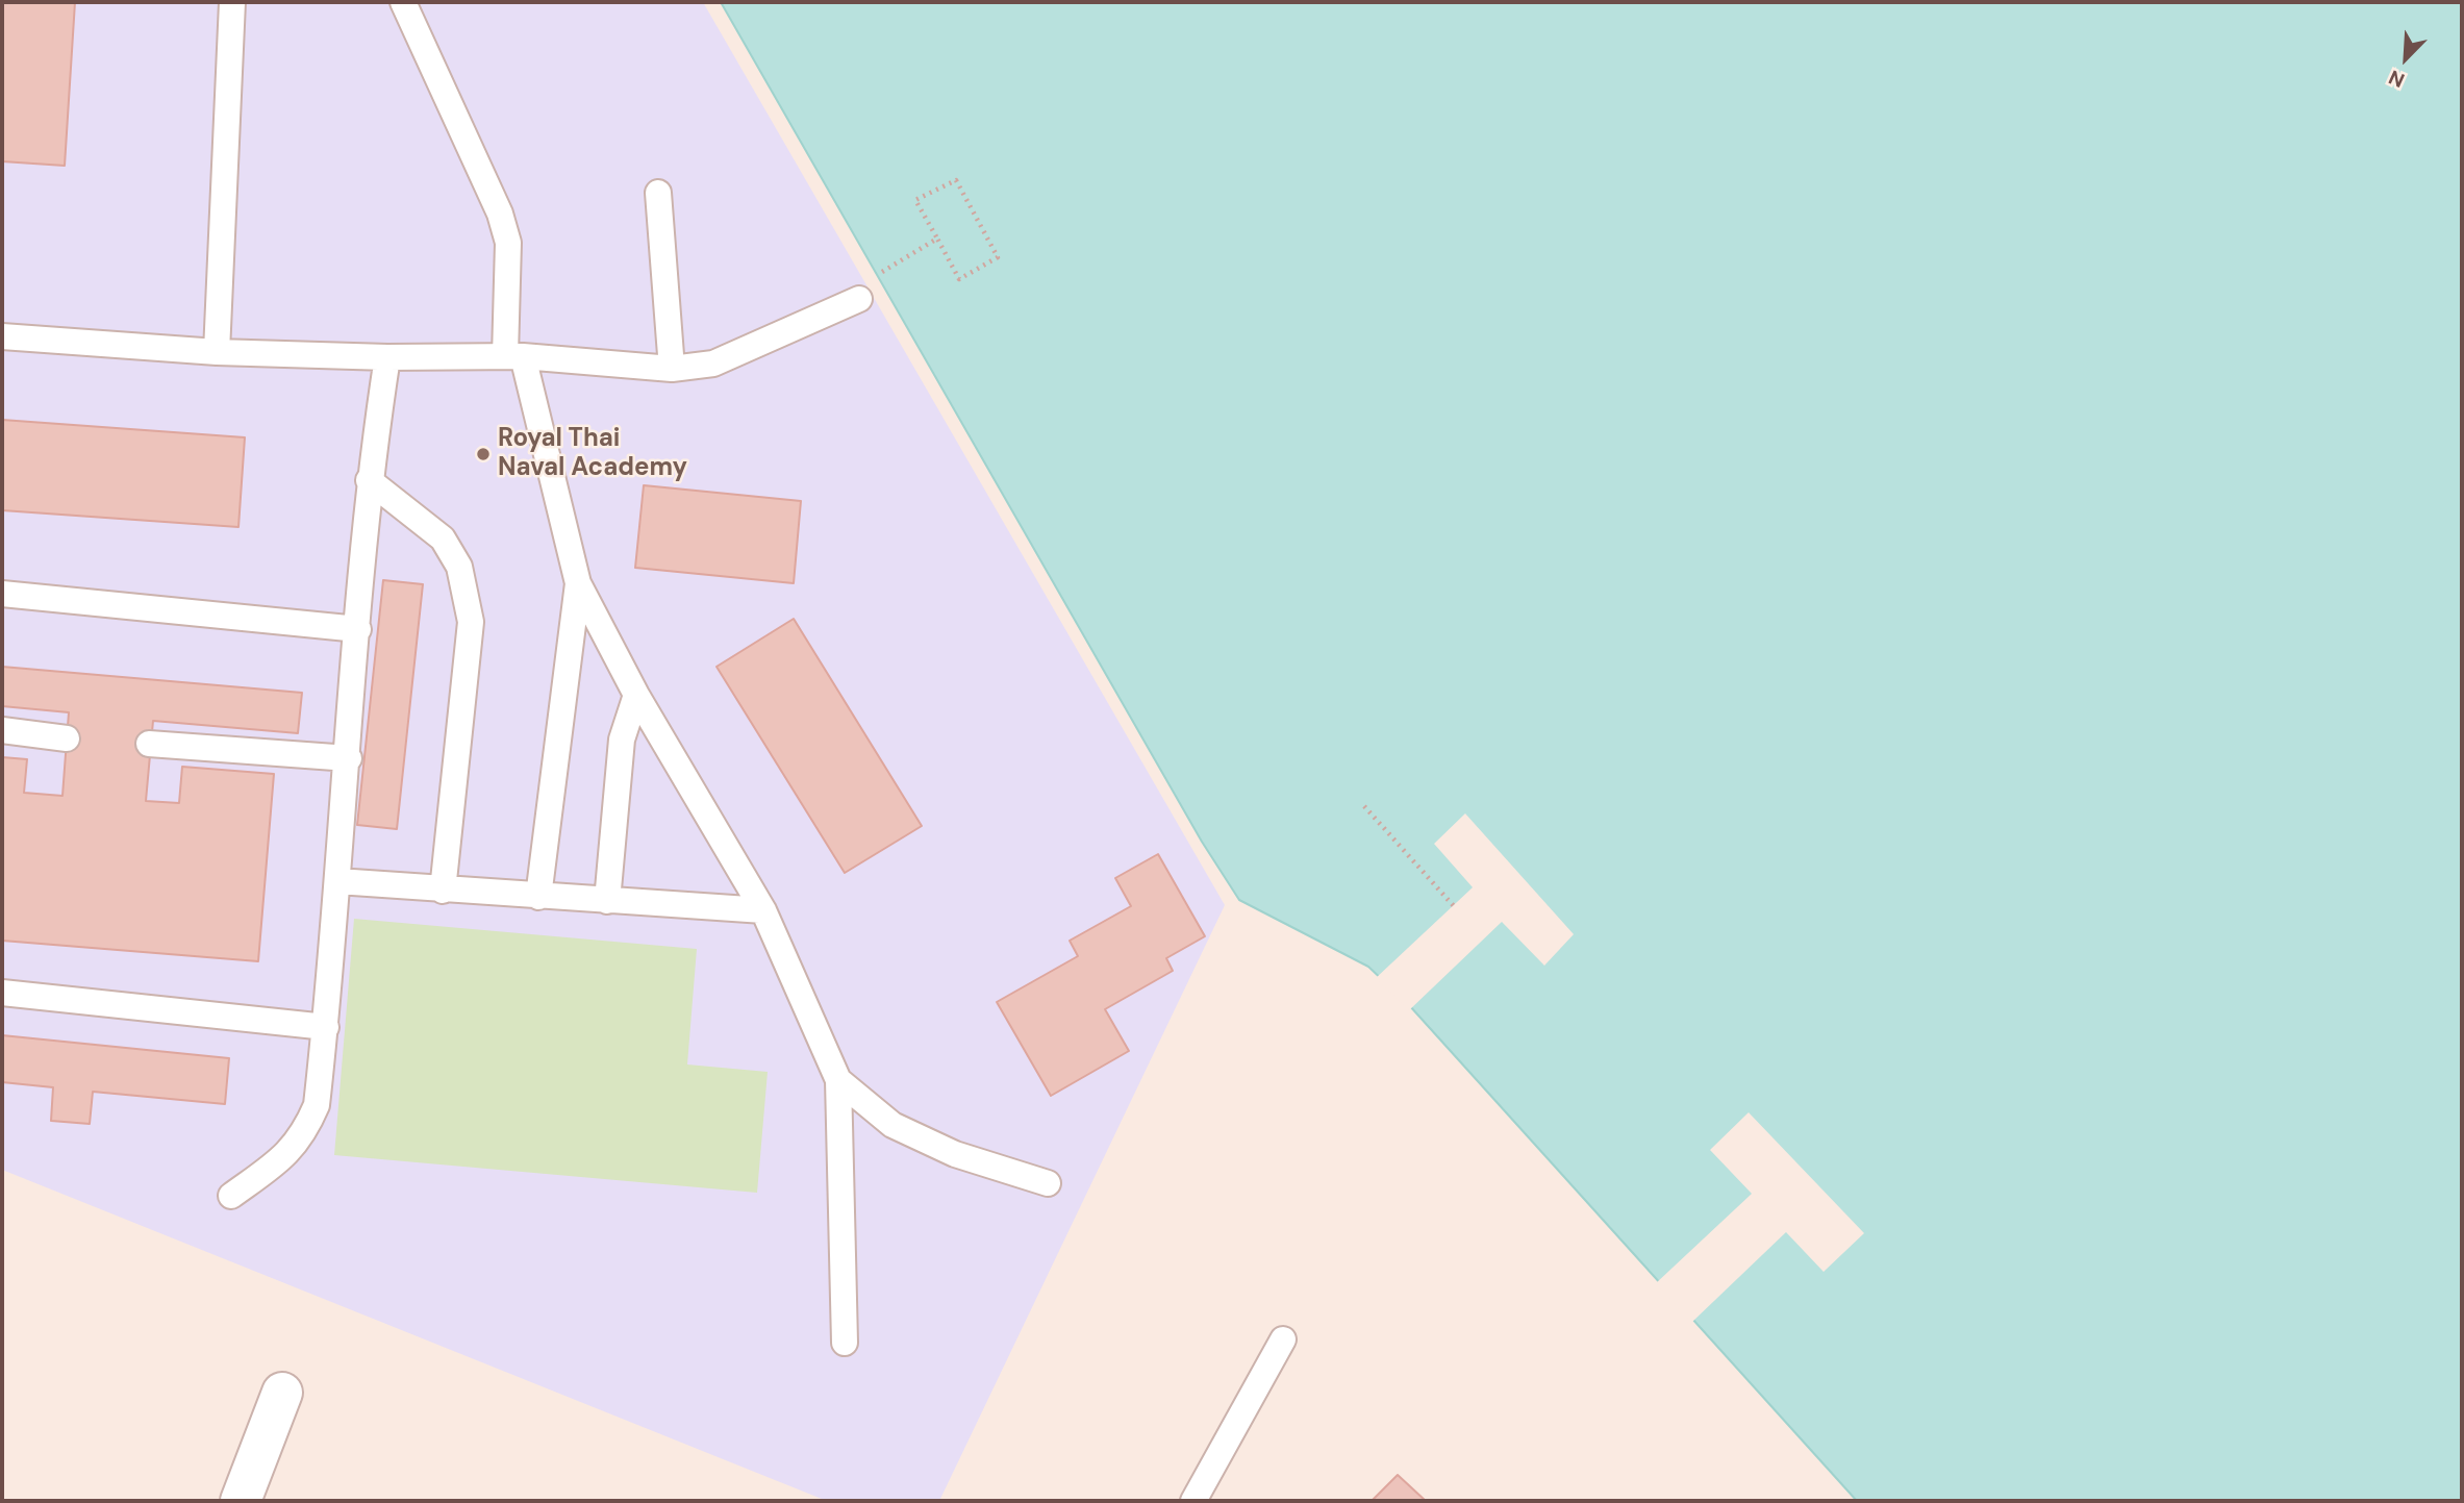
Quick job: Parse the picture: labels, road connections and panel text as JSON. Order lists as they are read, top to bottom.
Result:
{
  "places": ["Royal Thai Naval Academy"],
  "north": "bottom left"
}
